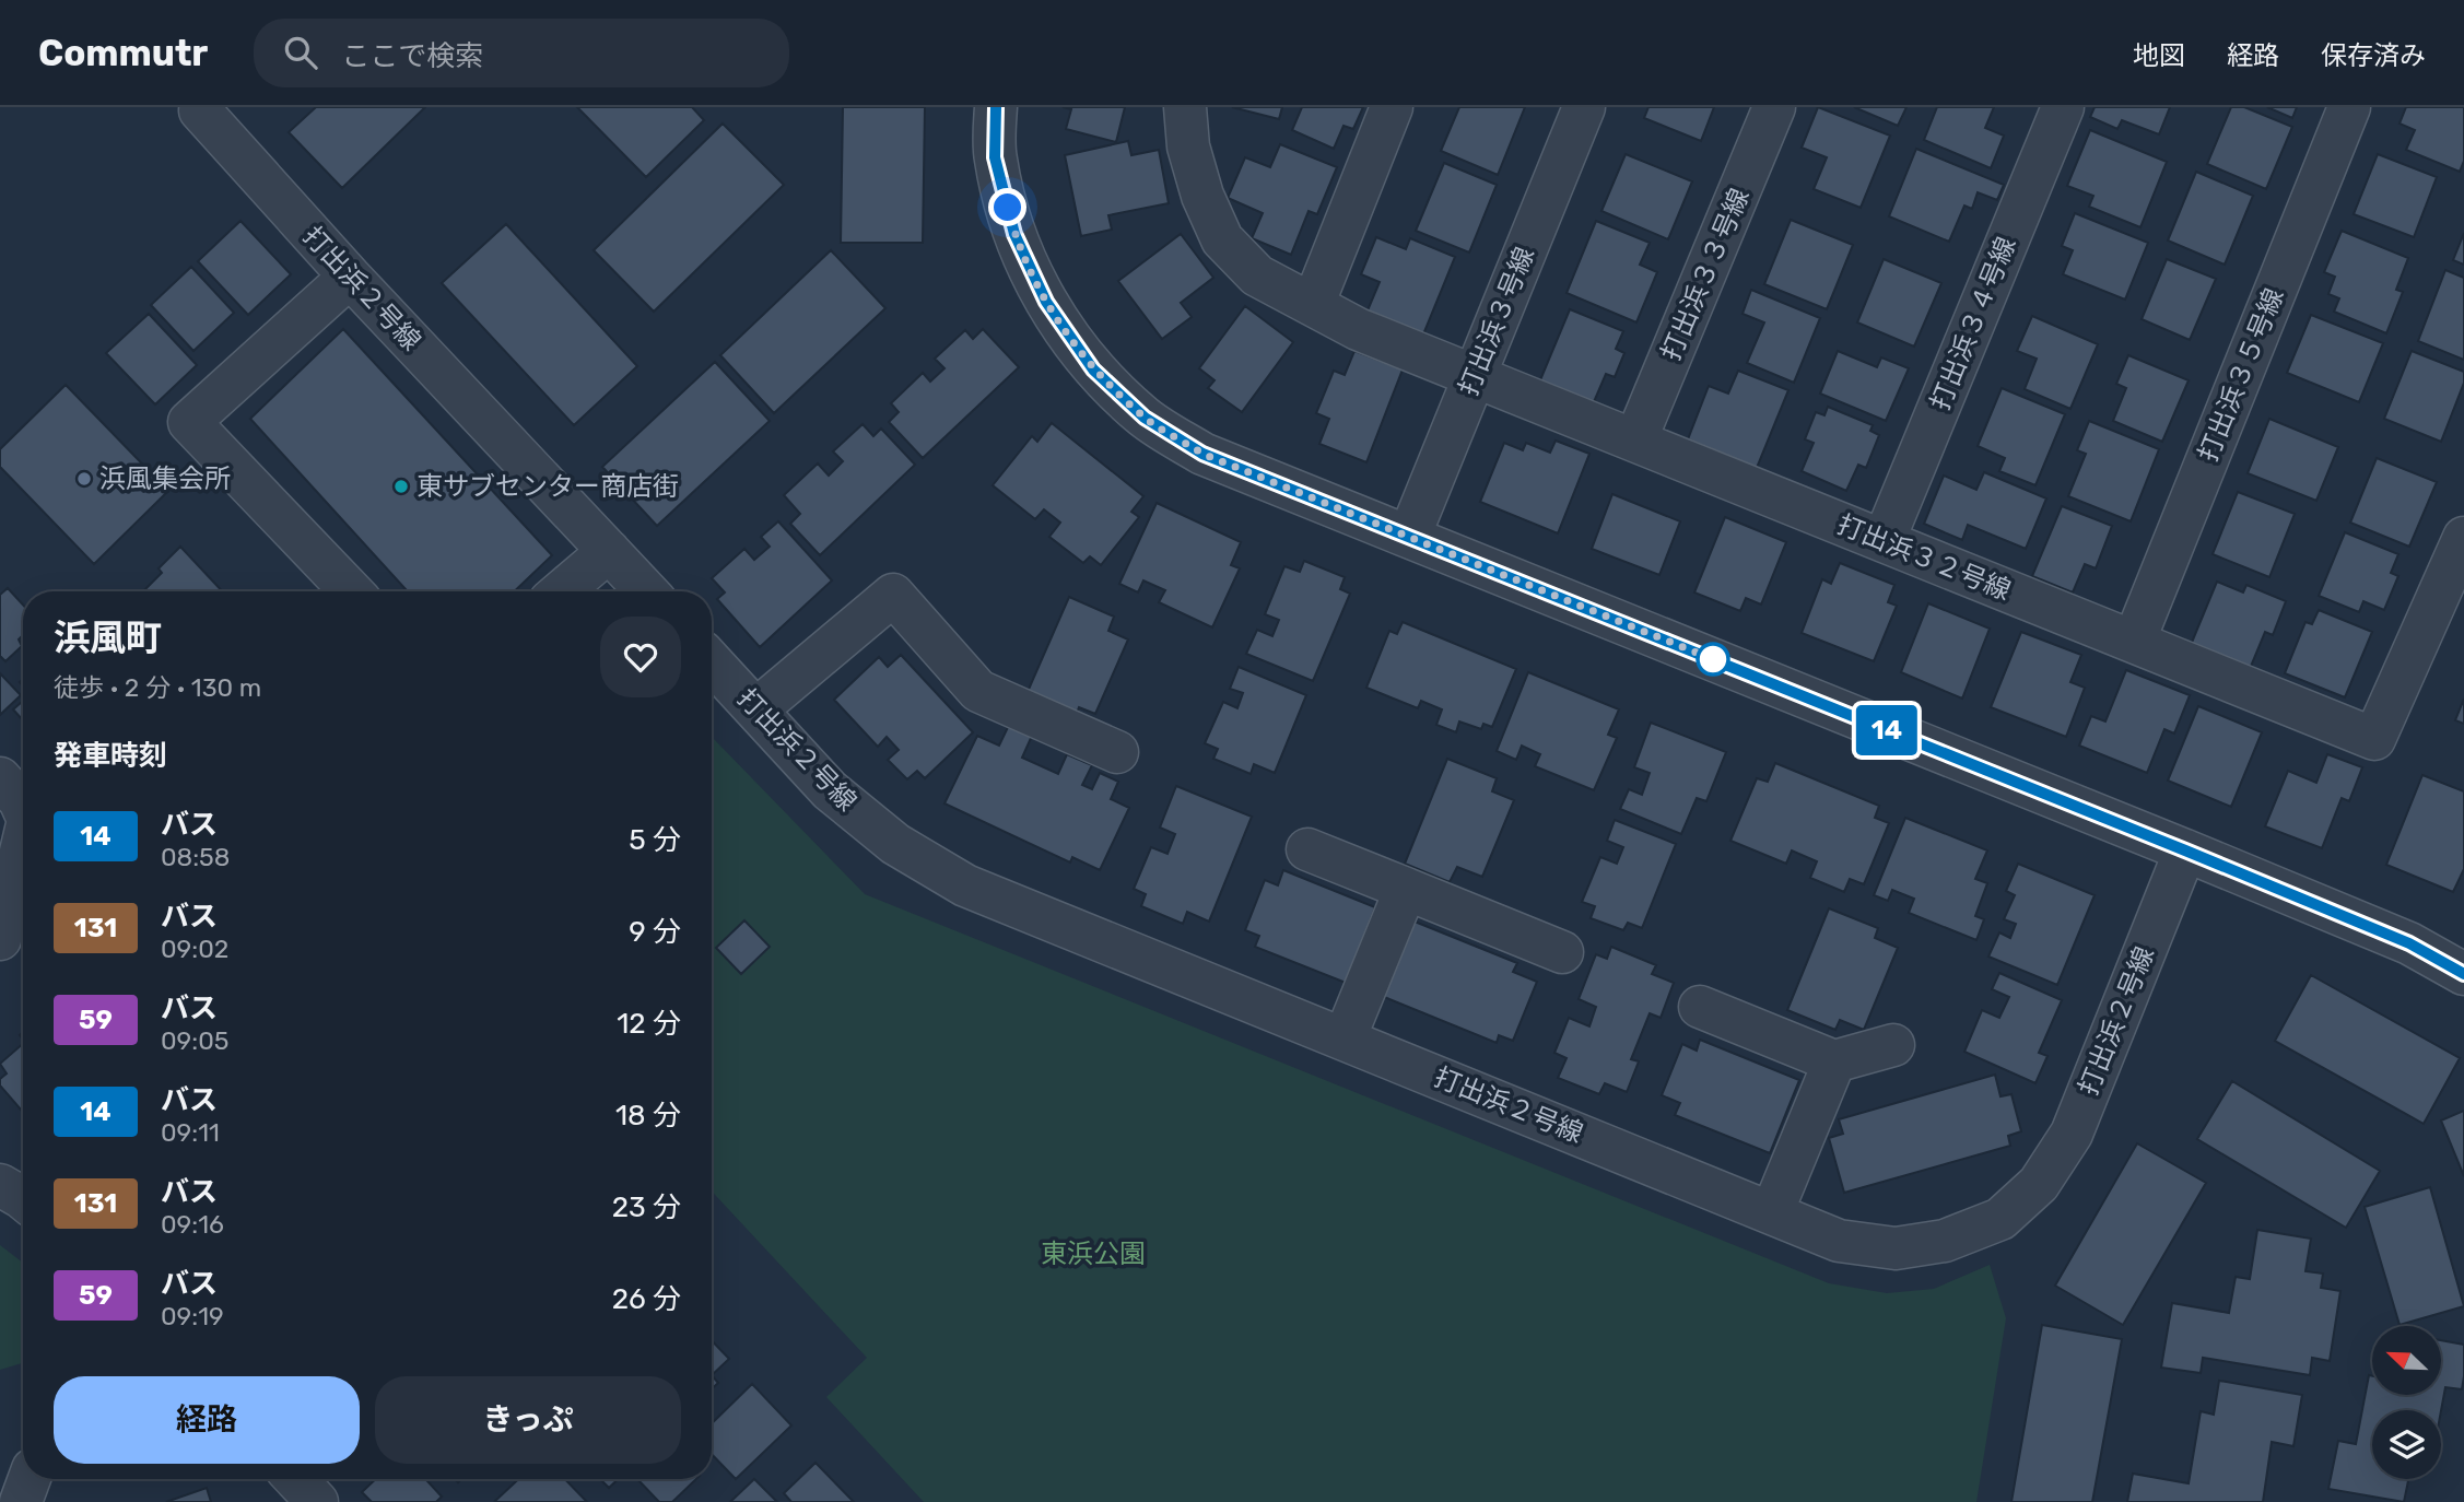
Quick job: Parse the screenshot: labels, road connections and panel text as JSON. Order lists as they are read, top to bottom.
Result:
{
  "streets": {
    "street": [
      "打出浜３３号線",
      "打出浜２号線",
      "打出浜３号線",
      "打出浜３４号線",
      "打出浜３５号線",
      "打出浜３２号線"
    ]
  },
  "crossings": [
    ["打出浜３３号線", "打出浜３２号線"],
    ["打出浜３号線", "打出浜３２号線"],
    ["打出浜３４号線", "打出浜３２号線"],
    ["打出浜３５号線", "打出浜３２号線"]
  ],
  "parks": ["東浜公園"],
  "places": ["浜風集会所", "東サブセンター商店街"],
  "lines": ["bus line 14"],
  "north": "top left",
  "page": {
    "header": "Commutr",
    "search": "ここで検索",
    "nav": ["地図", "経路", "保存済み"],
    "on_map": "14",
    "heading": [
      ["浜風町", "徒歩 · 2 分 · 130 m"],
      "発車時刻"
    ],
    "list": [
      {
        "mark": "14",
        "name": "バス",
        "note": "08:58",
        "value": "5 分"
      },
      {
        "mark": "131",
        "name": "バス",
        "note": "09:02",
        "value": "9 分"
      },
      {
        "mark": "59",
        "name": "バス",
        "note": "09:05",
        "value": "12 分"
      },
      {
        "mark": "14",
        "name": "バス",
        "note": "09:11",
        "value": "18 分"
      },
      {
        "mark": "131",
        "name": "バス",
        "note": "09:16",
        "value": "23 分"
      },
      {
        "mark": "59",
        "name": "バス",
        "note": "09:19",
        "value": "26 分"
      }
    ],
    "buttons": ["経路", "きっぷ"]
  }
}
